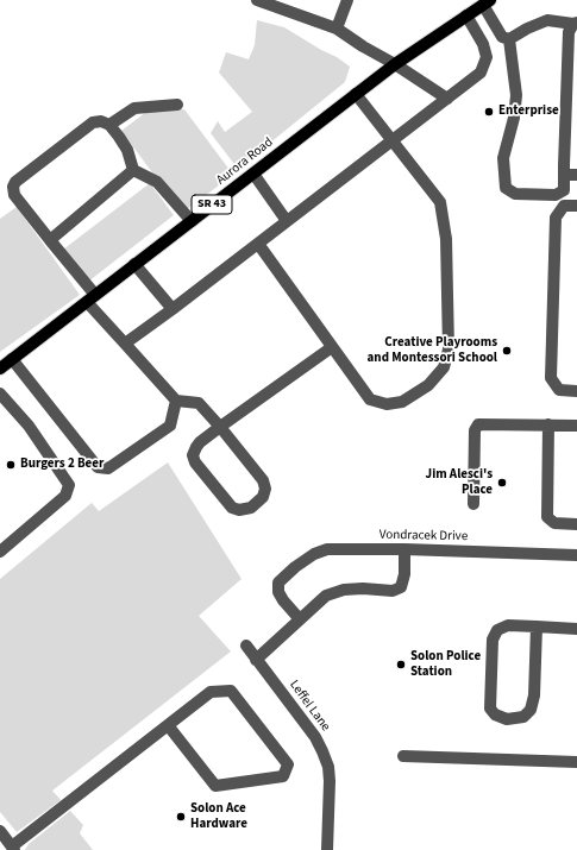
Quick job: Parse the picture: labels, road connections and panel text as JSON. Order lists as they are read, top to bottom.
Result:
{
  "streets": {
    "main road": ["Aurora Road", "SR 43"],
    "street": ["Vondracek Drive", "Leffel Lane"]
  },
  "places": [
    "Enterprise",
    "Creative Playrooms and Montessori School",
    "Burgers 2 Beer",
    "Jim Alesci's Place",
    "Solon Police Station",
    "Solon Ace Hardware"
  ]
}
